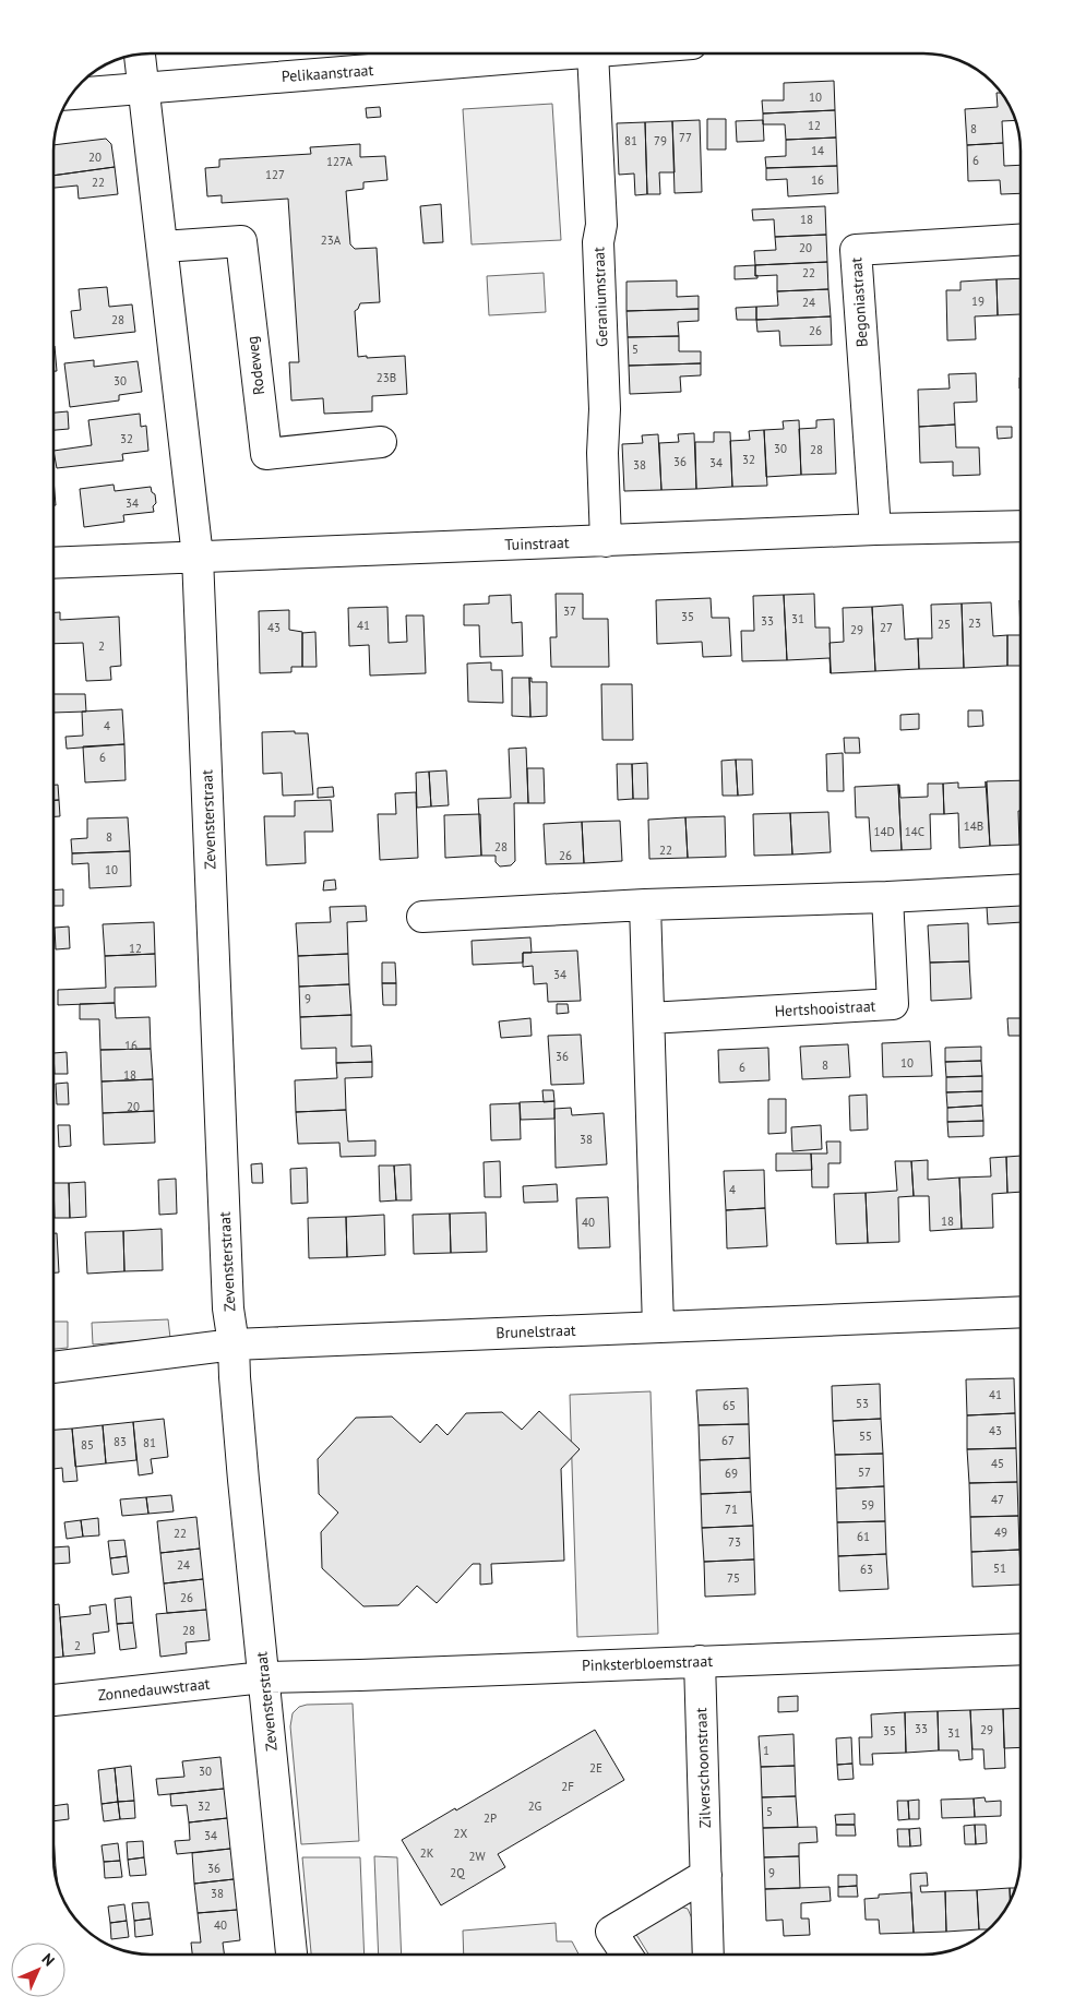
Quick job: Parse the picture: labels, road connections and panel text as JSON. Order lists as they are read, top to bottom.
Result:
{
  "streets": {
    "street": [
      "Pelikaanstraat",
      "Geraniumstraat",
      "Begoniastraat",
      "Rodeweg",
      "Tuinstraat",
      "Zevensterstraat",
      "Hertshooistraat",
      "Brunelstraat",
      "Pinksterbloemstraat",
      "Zonnedauwstraat",
      "Zilverschoonstraat"
    ]
  },
  "crossings": [
    ["Geraniumstraat", "Tuinstraat"],
    ["Begoniastraat", "Tuinstraat"],
    ["Tuinstraat", "Zevensterstraat"],
    ["Zevensterstraat", "Brunelstraat"],
    ["Zevensterstraat", "Pinksterbloemstraat"],
    ["Zevensterstraat", "Zonnedauwstraat"],
    ["Pinksterbloemstraat", "Zonnedauwstraat"],
    ["Pinksterbloemstraat", "Zilverschoonstraat"]
  ],
  "house_numbers": [
    "10",
    "12",
    "8",
    "77",
    "81",
    "79",
    "14",
    "20",
    "6",
    "127A",
    "127",
    "16",
    "22",
    "18",
    "23A",
    "20",
    "22",
    "19",
    "24",
    "28",
    "26",
    "5",
    "23B",
    "30",
    "32",
    "30",
    "28",
    "32",
    "36",
    "34",
    "38",
    "34",
    "37",
    "35",
    "31",
    "33",
    "23",
    "25",
    "41",
    "43",
    "27",
    "29",
    "2",
    "4",
    "6",
    "14B",
    "14D",
    "14C",
    "8",
    "28",
    "22",
    "26",
    "10",
    "12",
    "34",
    "9",
    "16",
    "36",
    "10",
    "8",
    "6",
    "18",
    "20",
    "38",
    "4",
    "18",
    "40",
    "41",
    "53",
    "65",
    "43",
    "55",
    "67",
    "83",
    "81",
    "85",
    "45",
    "57",
    "69",
    "47",
    "59",
    "71",
    "49",
    "22",
    "61",
    "73",
    "24",
    "51",
    "63",
    "75",
    "26",
    "28",
    "2",
    "33",
    "29",
    "35",
    "31",
    "1",
    "2E",
    "30",
    "2F",
    "32",
    "2G",
    "5",
    "2P",
    "2X",
    "34",
    "2K",
    "2W",
    "36",
    "2Q",
    "9",
    "38",
    "40"
  ],
  "north": "top right"
}
